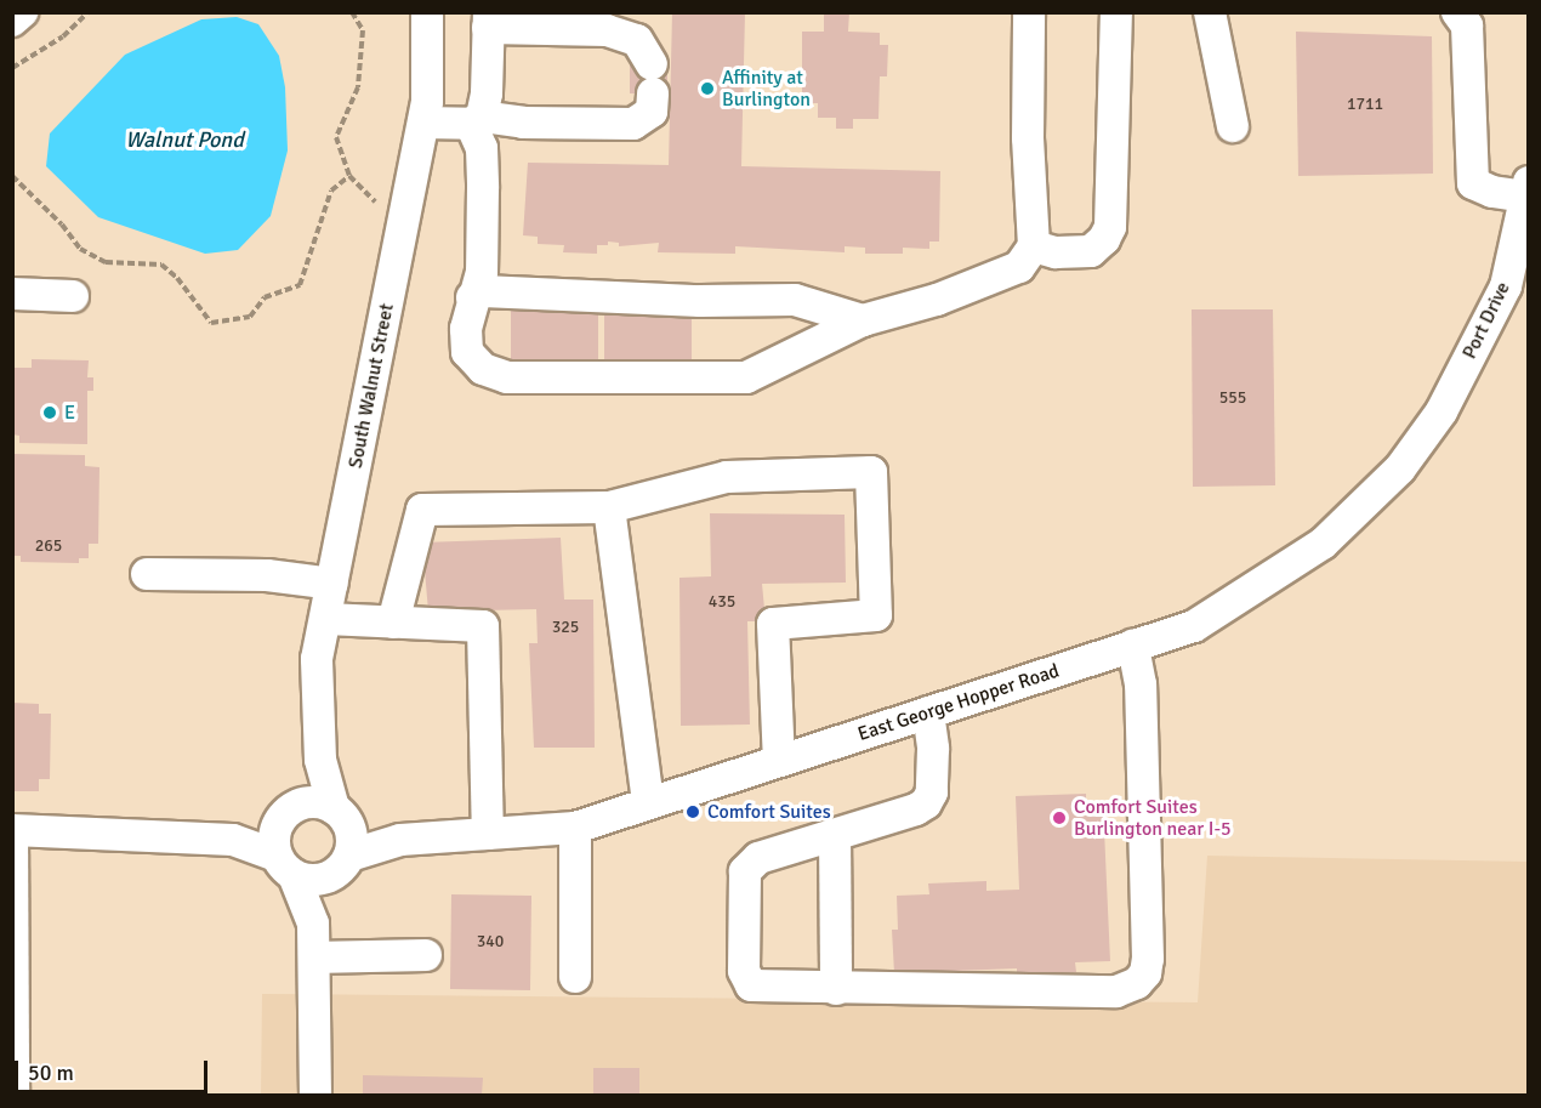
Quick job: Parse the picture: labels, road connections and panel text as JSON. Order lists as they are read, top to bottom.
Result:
{
  "streets": {
    "street": ["Port Drive", "South Walnut Street", "East George Hopper Road"]
  },
  "crossings": [
    ["Port Drive", "East George Hopper Road"],
    ["South Walnut Street", "East George Hopper Road"]
  ],
  "water": ["Walnut Pond"],
  "places": [
    "Affinity at Burlington",
    "E",
    "Comfort Suites",
    "Comfort Suites Burlington near I-5"
  ],
  "house_numbers": [
    "1711",
    "555",
    "265",
    "435",
    "325",
    "340"
  ],
  "scale_bar": "50 m"
}
